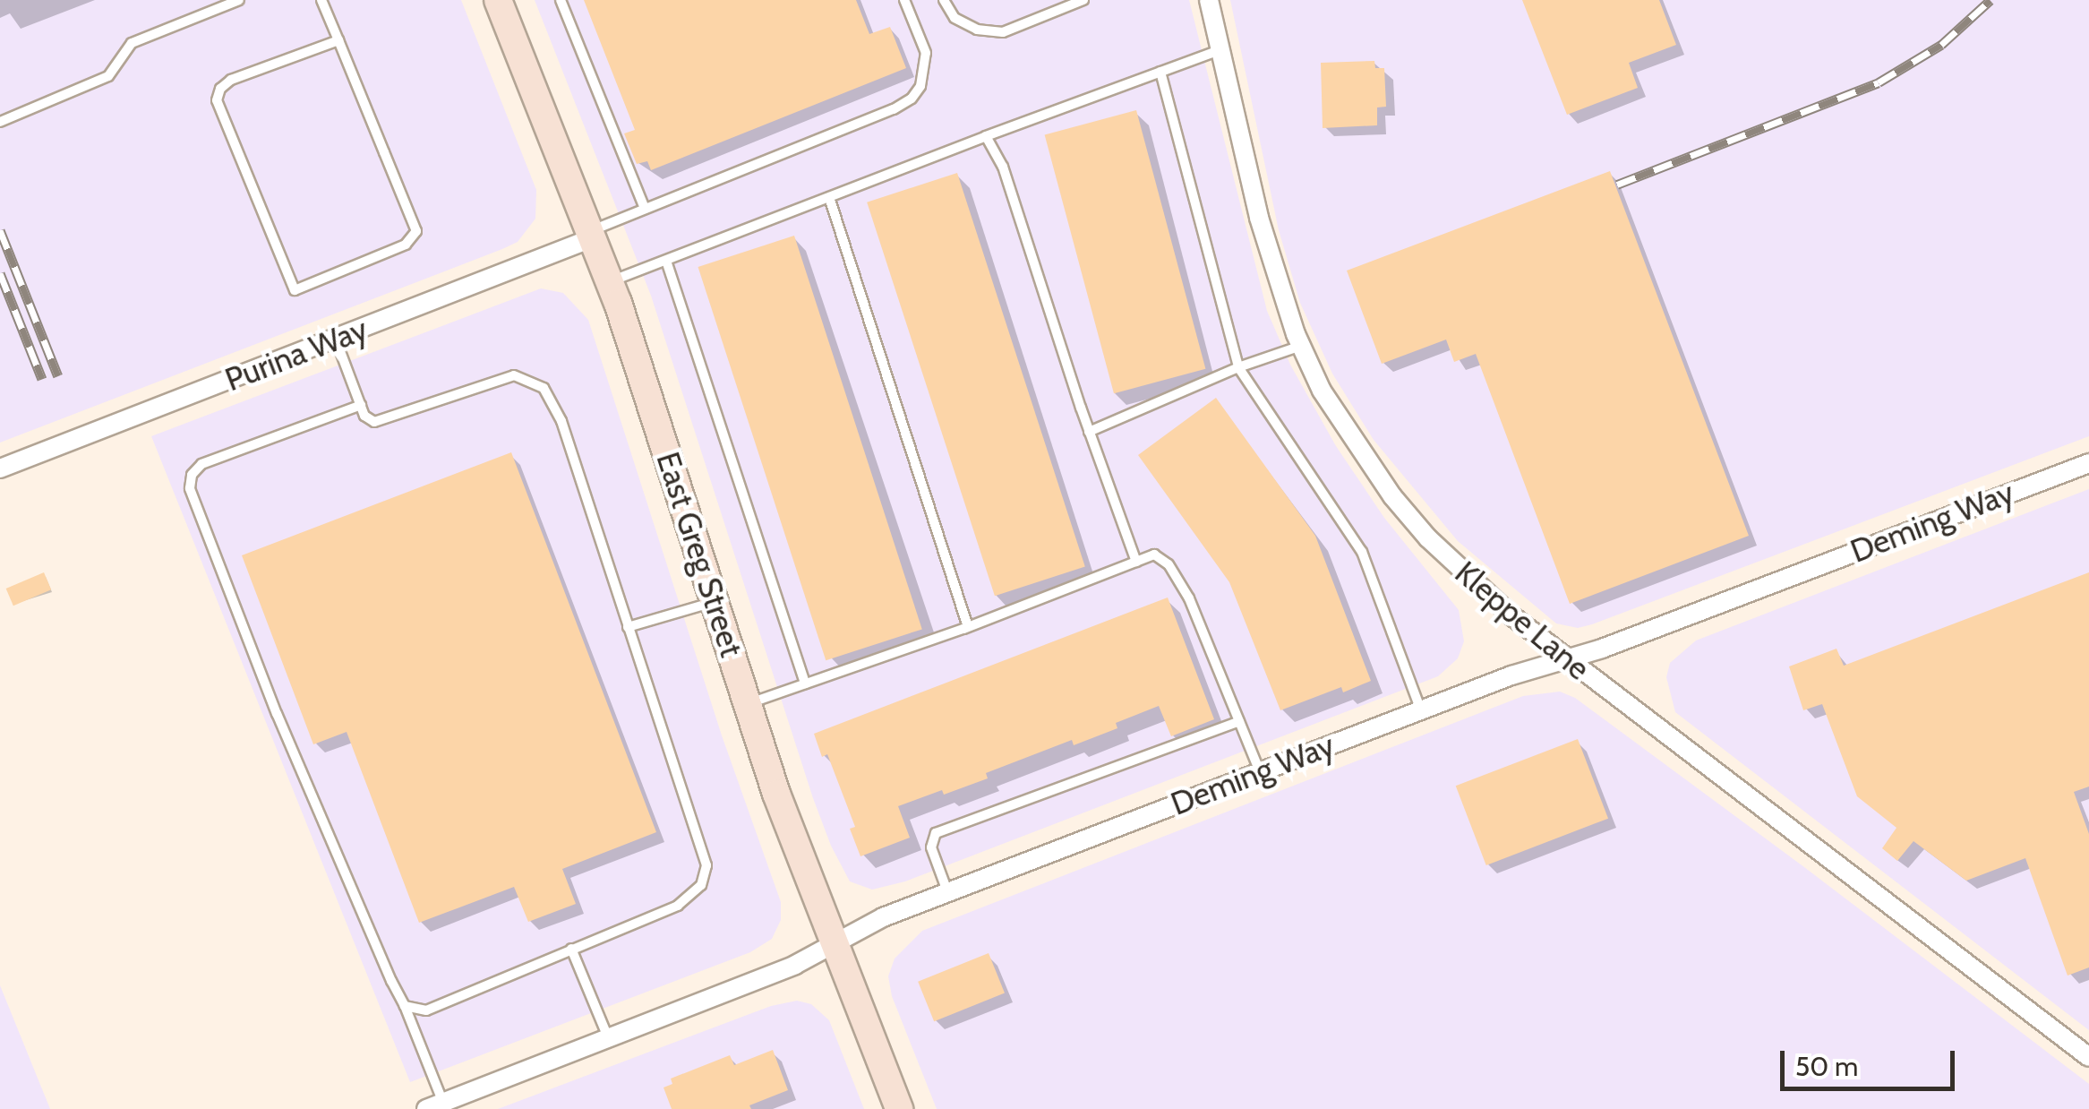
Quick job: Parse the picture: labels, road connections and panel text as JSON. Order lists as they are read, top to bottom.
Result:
{
  "streets": {
    "main road": ["East Greg Street"],
    "street": ["Purina Way", "Deming Way", "Kleppe Lane"]
  },
  "crossings": [
    ["Purina Way", "East Greg Street"],
    ["Deming Way", "East Greg Street"],
    ["Deming Way", "Kleppe Lane"]
  ],
  "scale_bar": "50 m"
}
